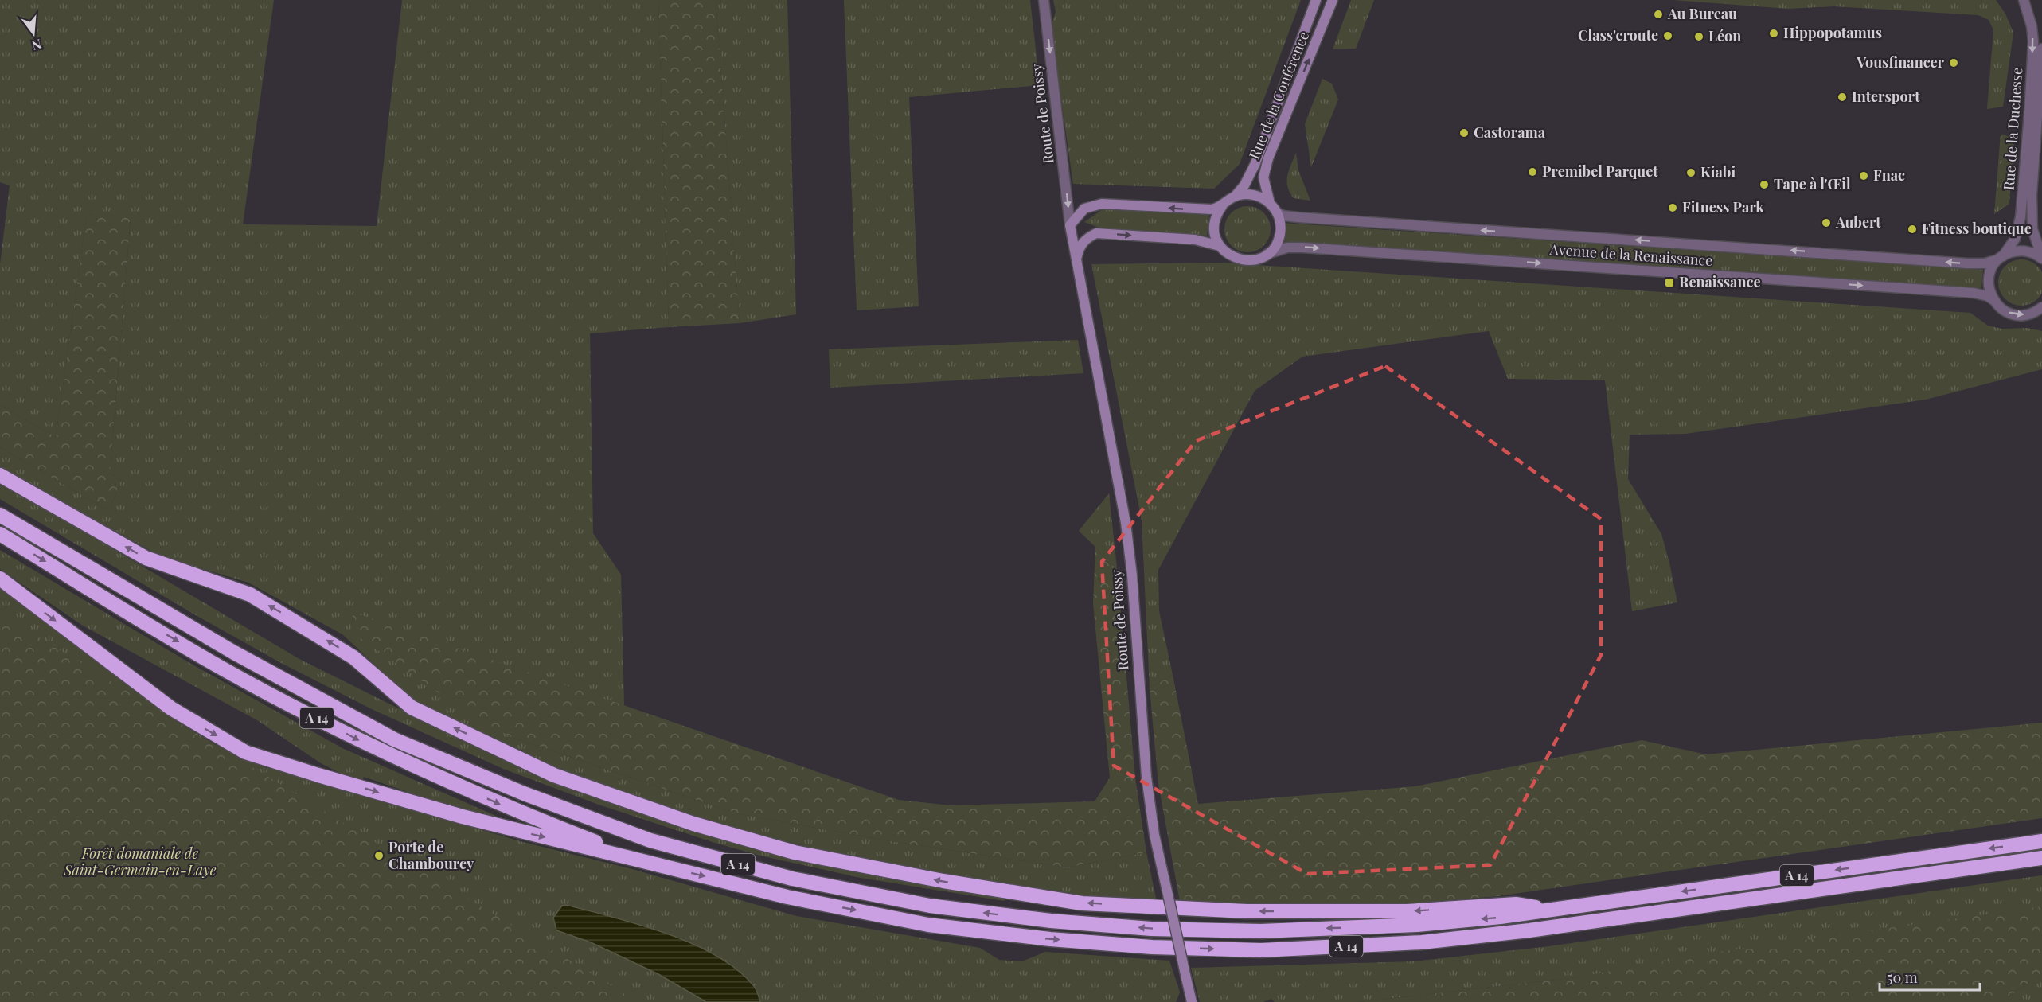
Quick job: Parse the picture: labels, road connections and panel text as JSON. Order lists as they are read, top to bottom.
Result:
{
  "streets": {
    "highway": ["A 14"],
    "street": [
      "Rue de la Conférence",
      "Route de Poissy",
      "Rue de la Duchesse",
      "Avenue de la Renaissance"
    ]
  },
  "crossings": [
    ["Rue de la Conférence", "Avenue de la Renaissance"],
    ["Rue de la Duchesse", "Avenue de la Renaissance"]
  ],
  "parks": ["Forêt domaniale de Saint-Germain-en-Laye"],
  "places": {
    "other": [
      "Au Bureau",
      "Hippopotamus",
      "Class'croute",
      "Léon",
      "Vousfinancer",
      "Intersport",
      "Castorama",
      "Premibel Parquet",
      "Kiabi",
      "Fnac",
      "Tape à l'Œil",
      "Fitness Park",
      "Aubert",
      "Fitness boutique",
      "Porte de Chambourcy"
    ],
    "transit": ["Renaissance"]
  },
  "scale_bar": "50 m",
  "north": "bottom"
}
